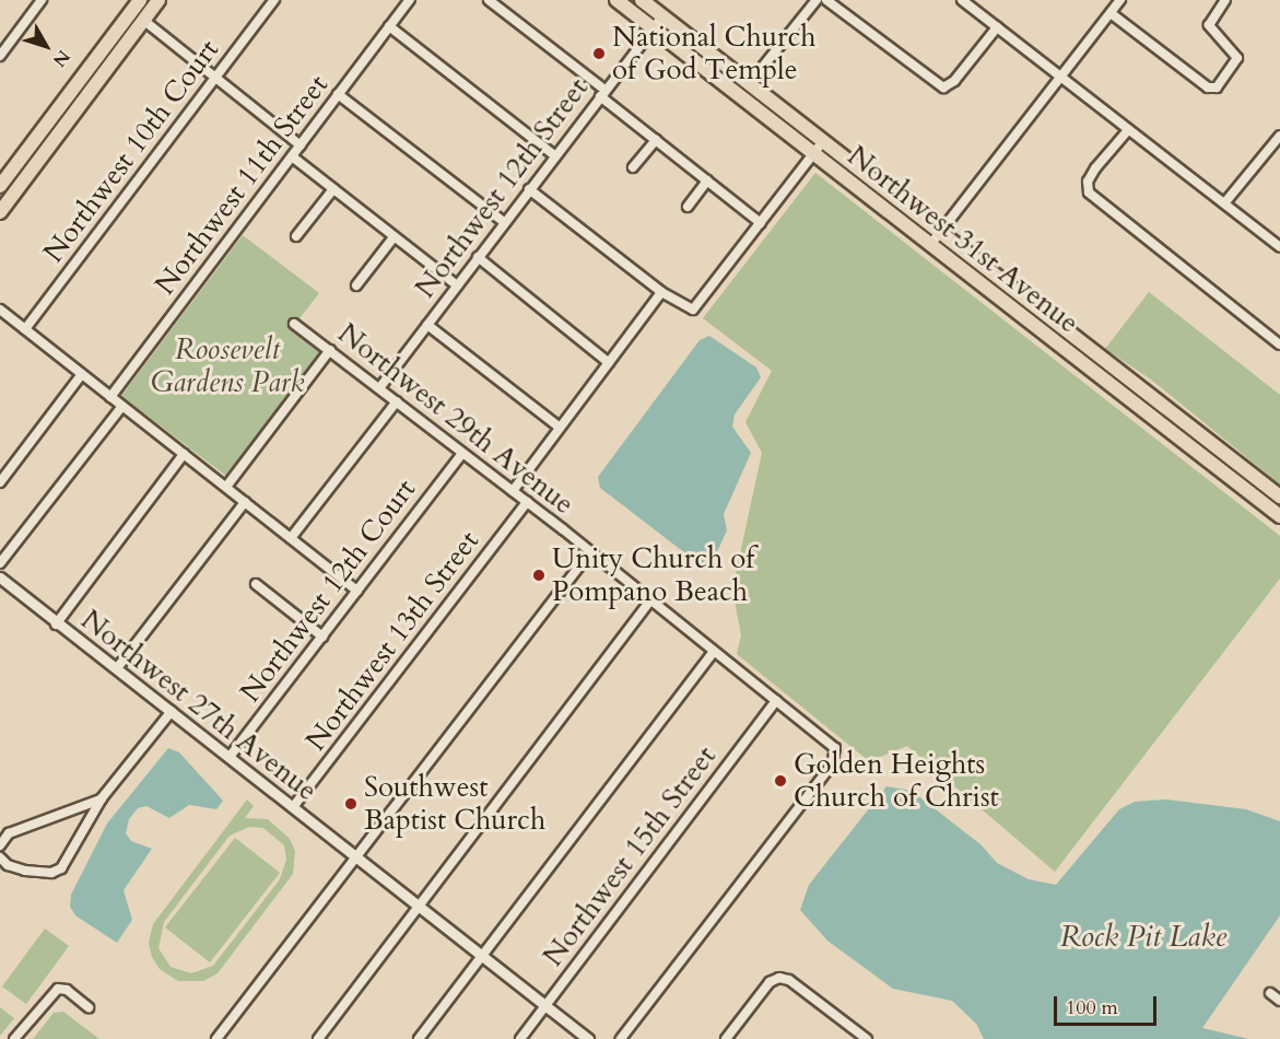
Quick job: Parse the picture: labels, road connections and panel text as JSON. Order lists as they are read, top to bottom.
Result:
{
  "streets": {
    "main road": ["Northwest 31st Avenue"],
    "street": [
      "Northwest 10th Court",
      "Northwest 11th Street",
      "Northwest 12th Street",
      "Northwest 29th Avenue",
      "Northwest 12th Court",
      "Northwest 13th Street",
      "Northwest 27th Avenue",
      "Northwest 15th Street"
    ]
  },
  "crossings": [
    ["Northwest 12th Street", "Northwest 31st Avenue"],
    ["Northwest 12th Street", "Northwest 29th Avenue"],
    ["Northwest 29th Avenue", "Northwest 12th Court"],
    ["Northwest 29th Avenue", "Northwest 13th Street"],
    ["Northwest 29th Avenue", "Northwest 15th Street"],
    ["Northwest 12th Court", "Northwest 27th Avenue"],
    ["Northwest 13th Street", "Northwest 27th Avenue"],
    ["Northwest 27th Avenue", "Northwest 15th Street"]
  ],
  "water": ["Rock Pit Lake"],
  "parks": ["Roosevelt Gardens Park"],
  "places": [
    "National Church of God Temple",
    "Unity Church of Pompano Beach",
    "Golden Heights Church of Christ",
    "Southwest Baptist Church"
  ],
  "scale_bar": "100 m",
  "north": "bottom right"
}
